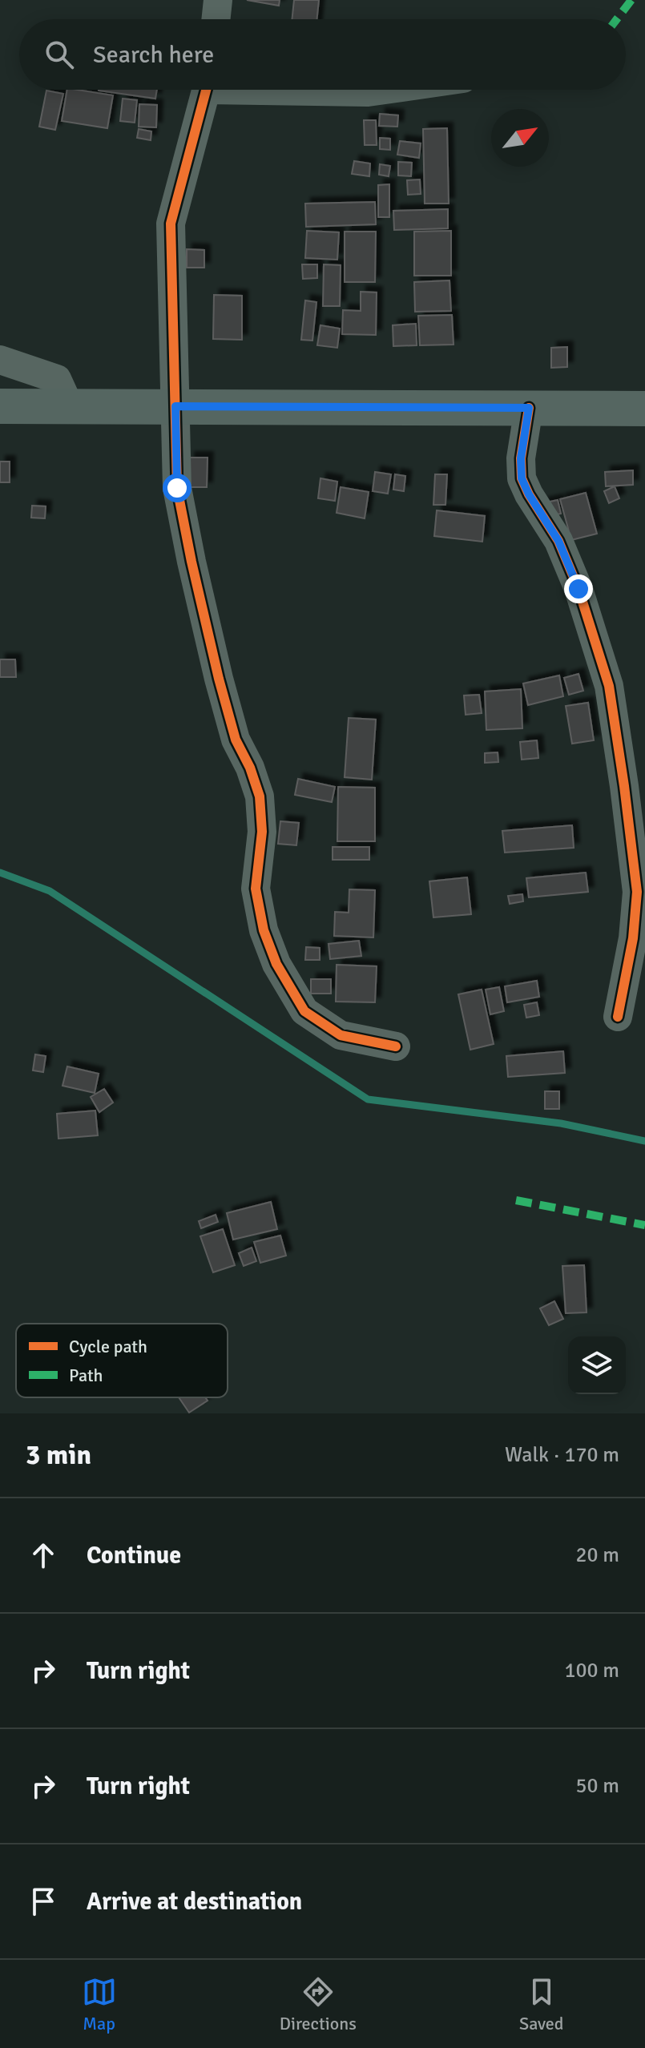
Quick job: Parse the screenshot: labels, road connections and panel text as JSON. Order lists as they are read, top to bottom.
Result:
{
  "legend": ["Cycle path", "Path"],
  "north": "top right",
  "page": {
    "search": "Search here",
    "heading": ["3 min", "Walk · 170 m"],
    "list": [
      ["Continue", "20 m"],
      ["Turn right", "100 m"],
      ["Turn right", "50 m"],
      "Arrive at destination"
    ],
    "nav": ["Map", "Directions", "Saved"]
  }
}
